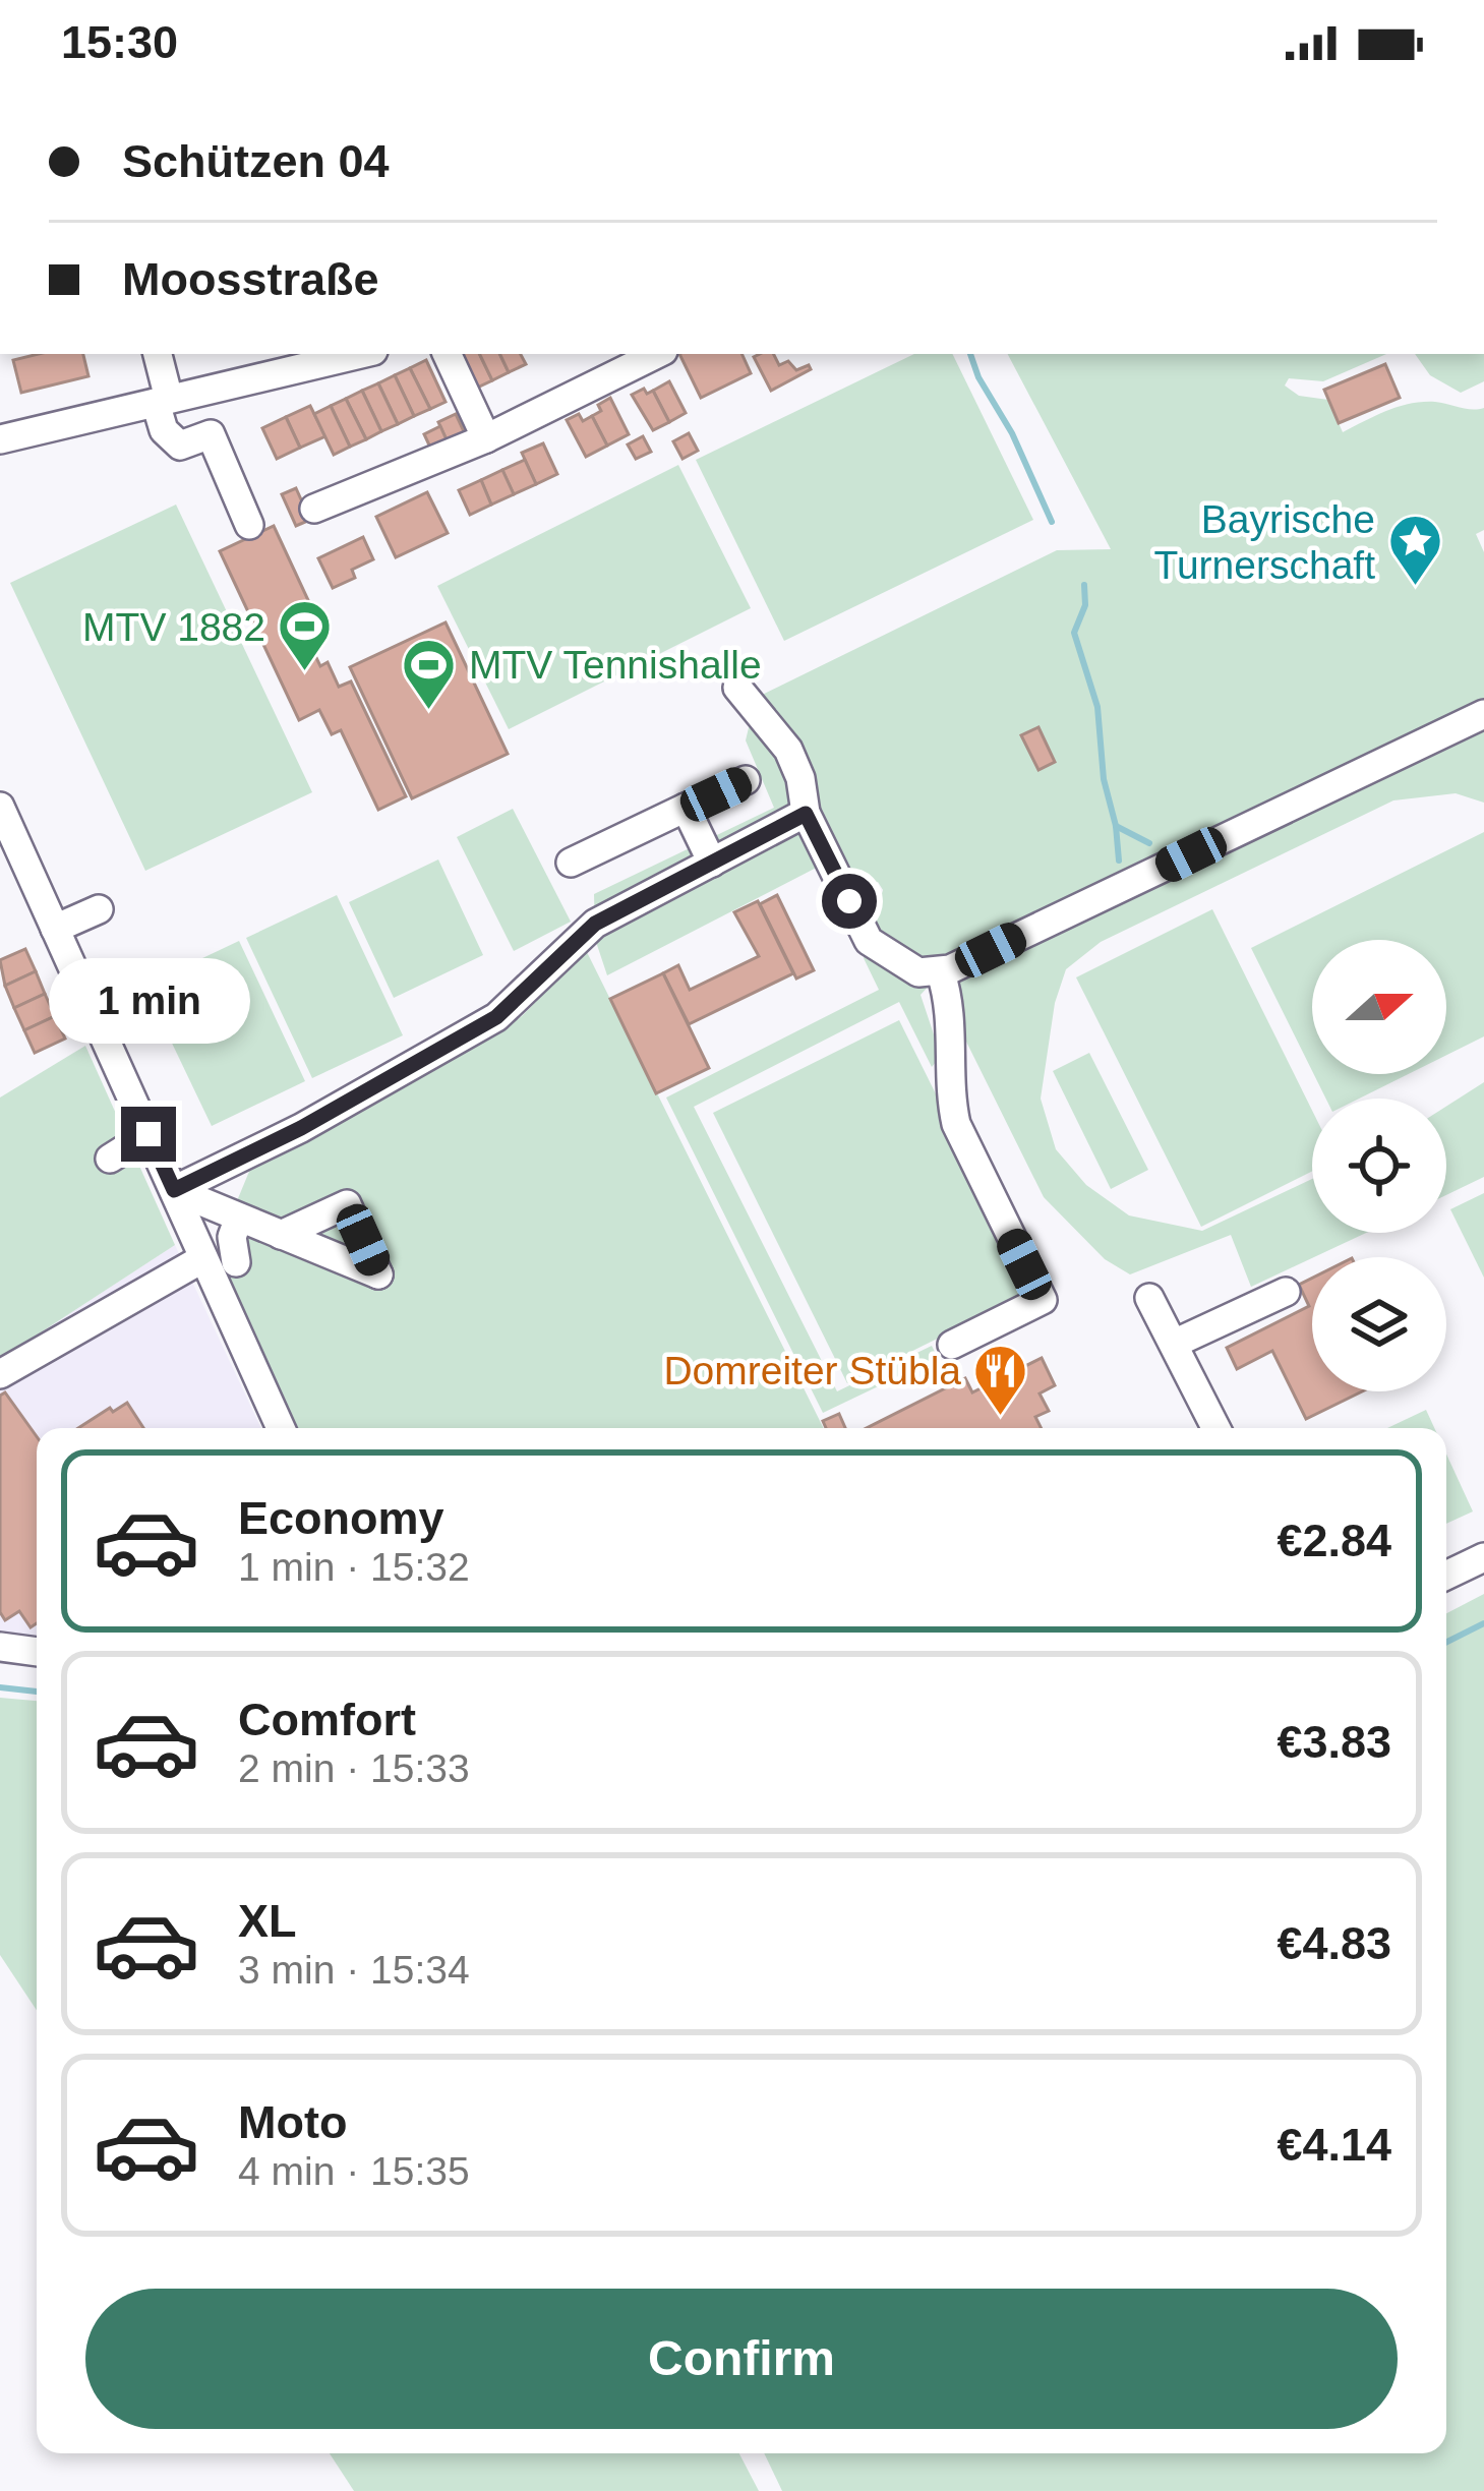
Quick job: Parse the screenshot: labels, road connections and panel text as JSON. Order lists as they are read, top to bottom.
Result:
{
  "places": {
    "place": ["Bayrische Turnerschaft"],
    "sports": ["MTV 1882", "MTV Tennishalle"],
    "restaurant": ["Domreiter Stübla"]
  },
  "north": "right",
  "page": {
    "status": "15:30",
    "banner": ["Schützen 04", "Moosstraße"],
    "bubble": "1 min",
    "list": [
      {
        "name": "Economy",
        "note": "1 min · 15:32",
        "value": "€2.84"
      },
      {
        "name": "Comfort",
        "note": "2 min · 15:33",
        "value": "€3.83"
      },
      {
        "name": "XL",
        "note": "3 min · 15:34",
        "value": "€4.83"
      },
      {
        "name": "Moto",
        "note": "4 min · 15:35",
        "value": "€4.14"
      }
    ],
    "buttons": "Confirm"
  }
}
